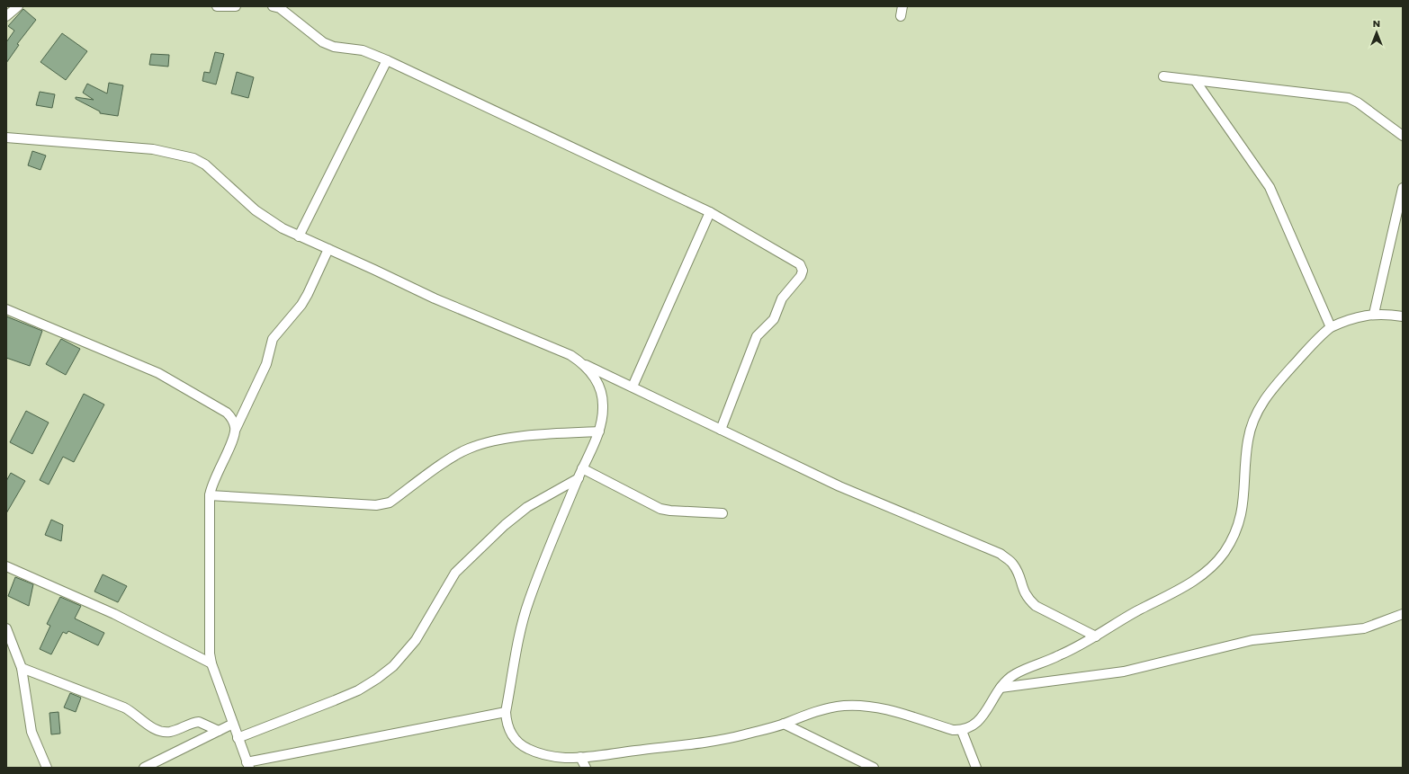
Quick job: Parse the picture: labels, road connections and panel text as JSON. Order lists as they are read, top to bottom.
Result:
{
  "north": "top"
}
